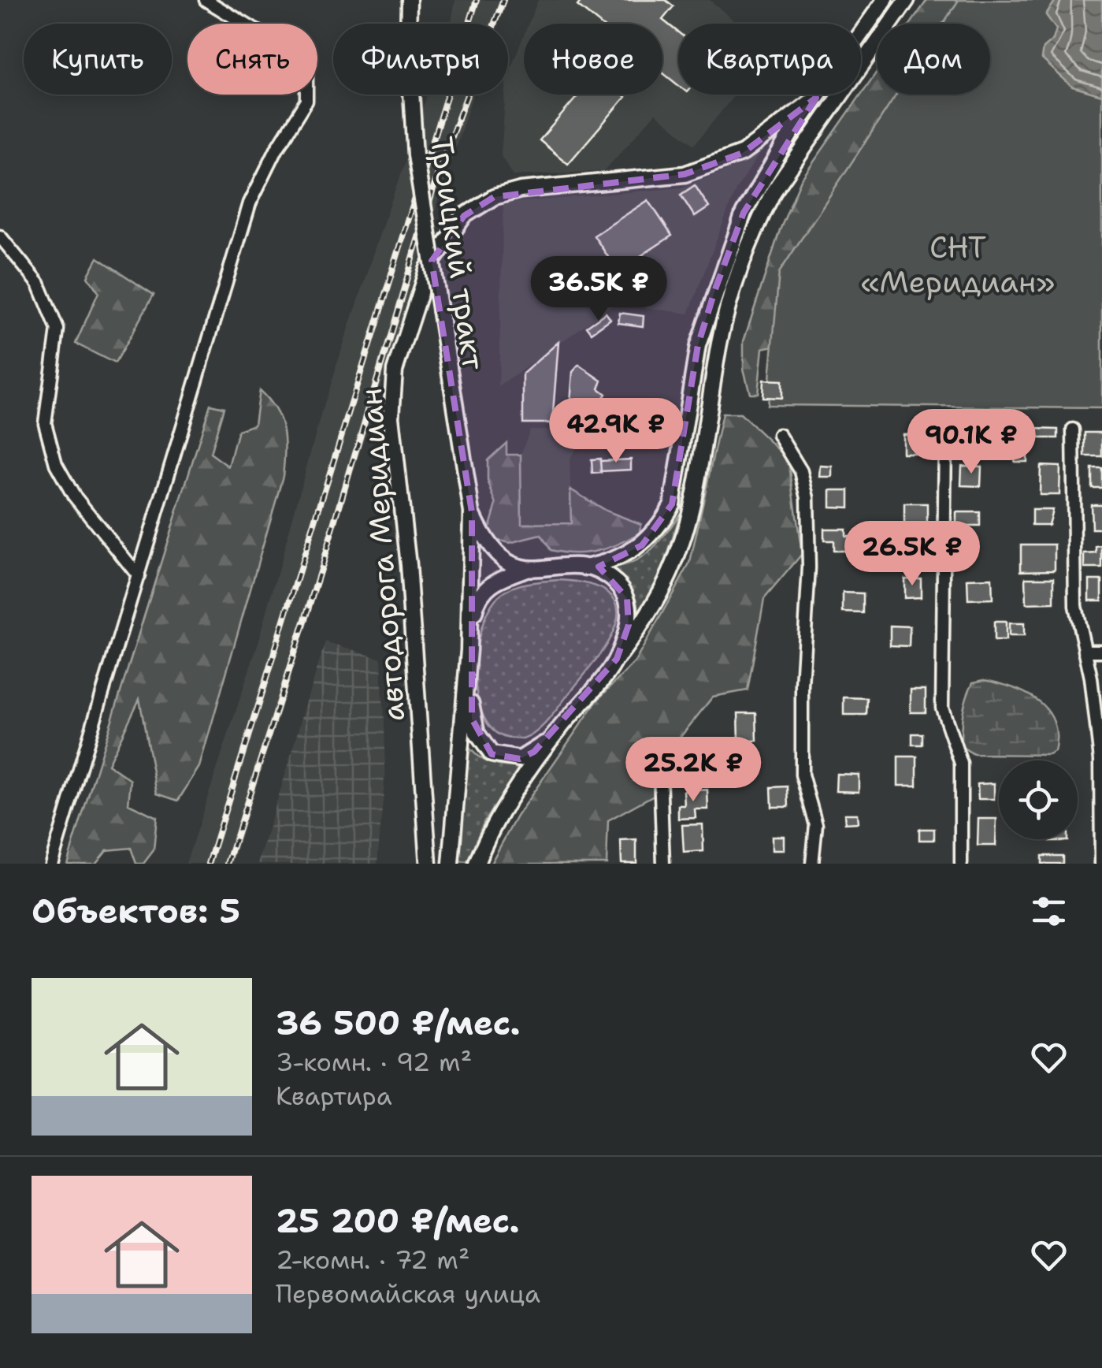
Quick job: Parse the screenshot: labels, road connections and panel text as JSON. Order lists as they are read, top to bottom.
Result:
{
  "streets": {
    "main road": ["Троицкий тракт", "автодорога Меридиан"]
  },
  "crossings": [
    ["Троицкий тракт", "автодорога Меридиан"]
  ],
  "parks": ["СНТ «Меридиан»"],
  "page": {
    "chip": [
      "Купить",
      "Снять",
      "Фильтры",
      "Новое",
      "Квартира",
      "Дом"
    ],
    "price": [
      "36.5K ₽",
      "42.9K ₽",
      "90.1K ₽",
      "26.5K ₽",
      "25.2K ₽"
    ],
    "heading": "Объектов: 5",
    "list": [
      {
        "name": "36 500 ₽/мес.",
        "note": "3-комн. · 92 m² · Квартира"
      },
      {
        "name": "25 200 ₽/мес.",
        "note": "2-комн. · 72 m² · Первомайская улица"
      }
    ]
  }
}
